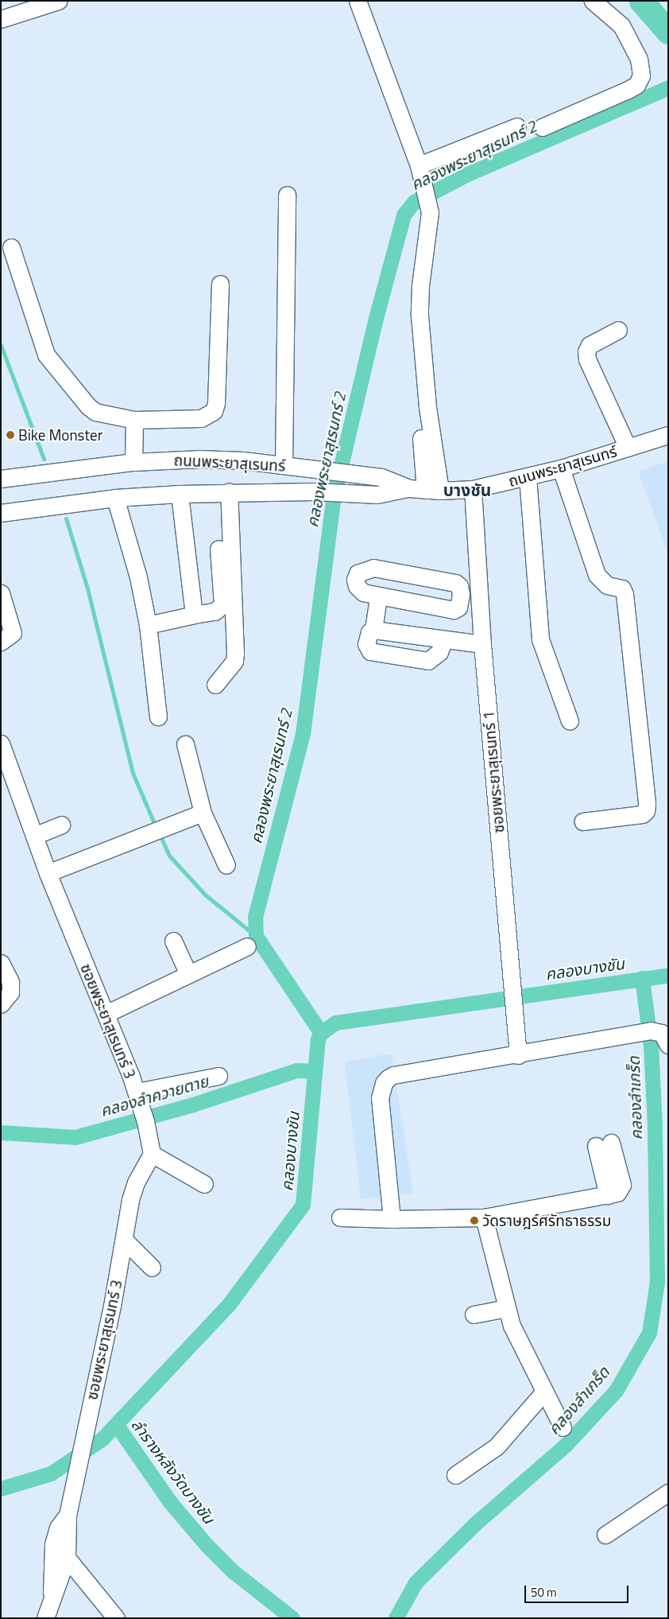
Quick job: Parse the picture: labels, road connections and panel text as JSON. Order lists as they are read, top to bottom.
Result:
{
  "streets": {
    "street": ["ถนนพระยาสุเรนทร์", "ซอยพระยาสุเรนทร์ 1", "ซอยพระยาสุเรนทร์ 3"]
  },
  "crossings": [
    ["ถนนพระยาสุเรนทร์", "ซอยพระยาสุเรนทร์ 1"]
  ],
  "districts": ["บางชัน"],
  "water": [
    "คลองพระยาสุเรนทร์ 2",
    "คลองบางชัน",
    "คลองลำควายตาย",
    "คลองลำเกร็ด",
    "ลำรางหลังวัดบางชัน"
  ],
  "places": ["Bike Monster", "วัดราษฎร์ศรัทธาธรรม"],
  "scale_bar": "50 m"
}
